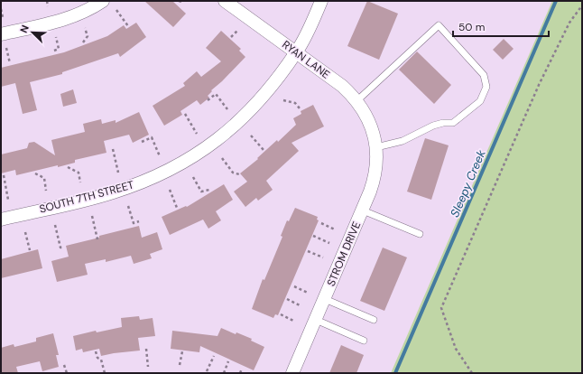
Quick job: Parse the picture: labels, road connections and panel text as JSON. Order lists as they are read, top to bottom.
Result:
{
  "streets": {
    "street": ["RYAN LANE", "SOUTH 7TH STREET", "STROM DRIVE"]
  },
  "crossings": [
    ["RYAN LANE", "SOUTH 7TH STREET"],
    ["RYAN LANE", "STROM DRIVE"]
  ],
  "water": ["Sleepy Creek"],
  "scale_bar": "50 m",
  "north": "top left"
}
